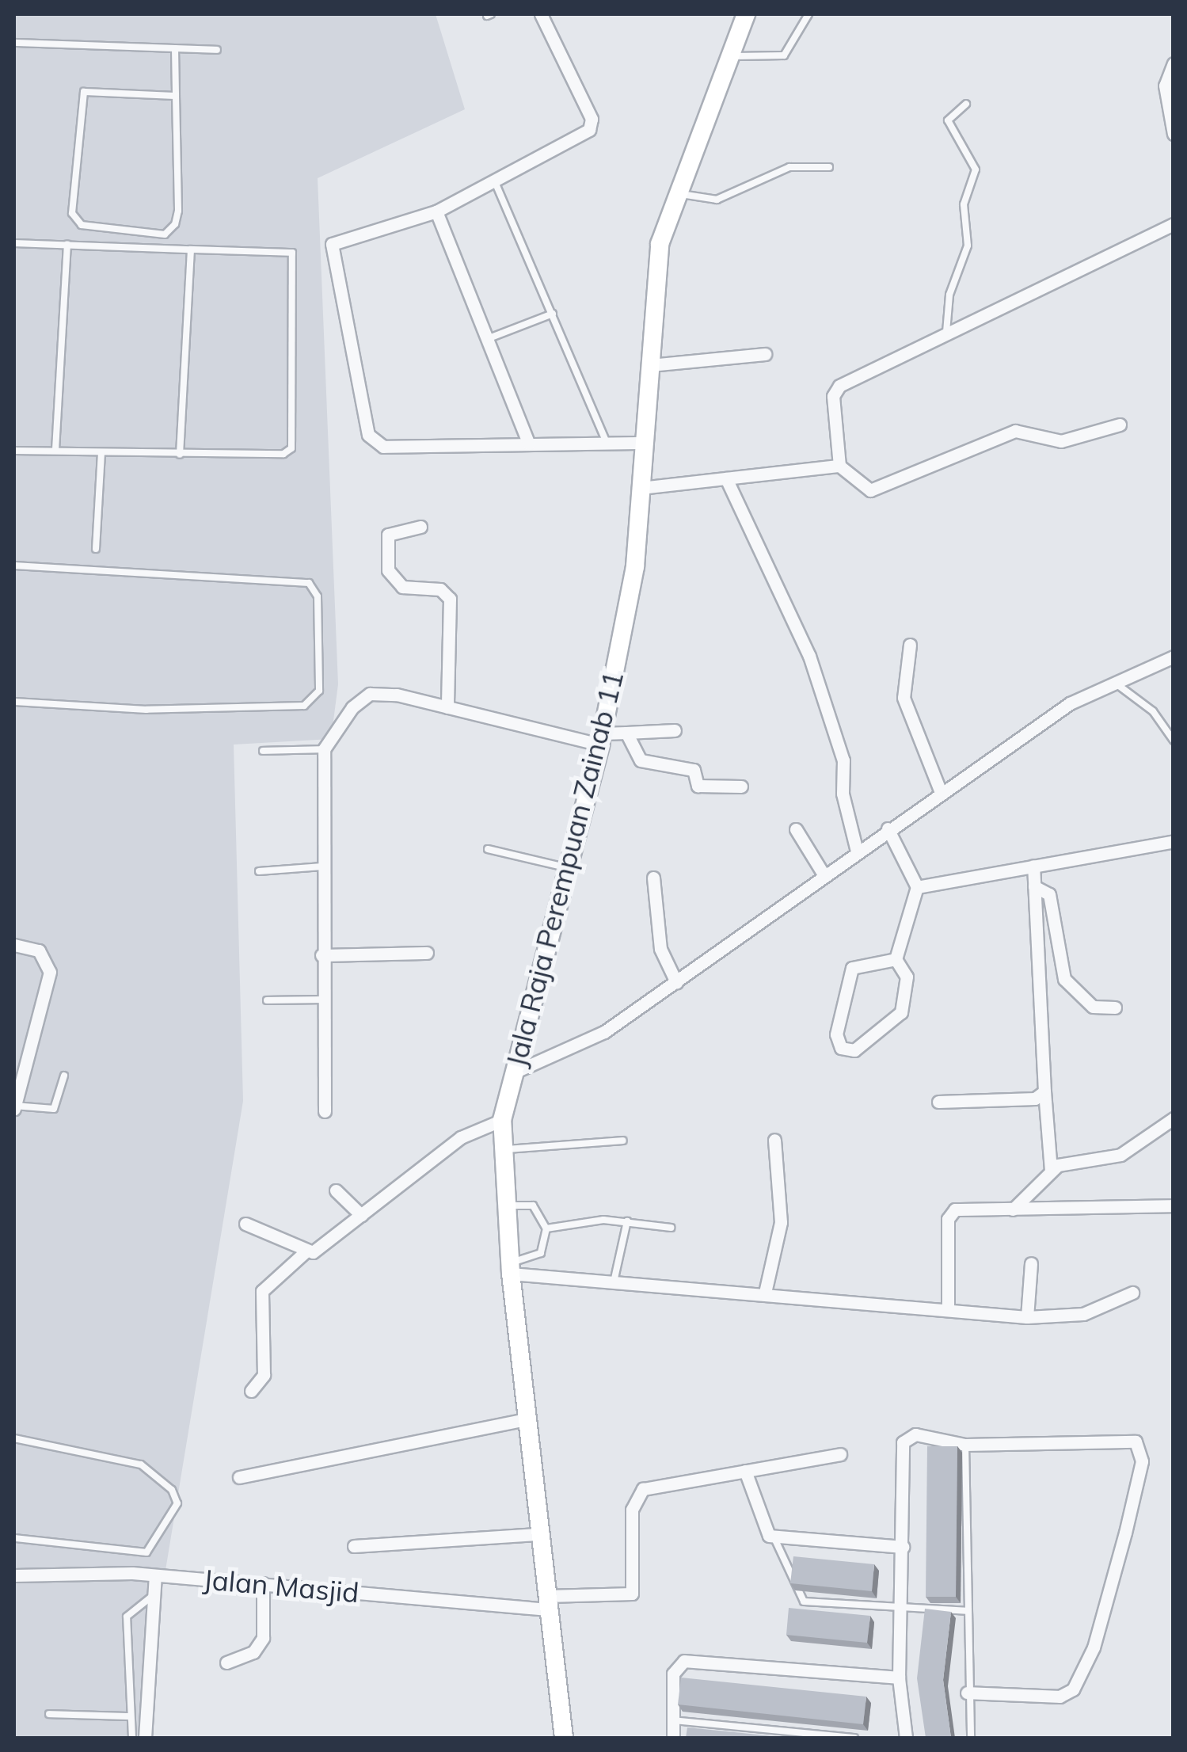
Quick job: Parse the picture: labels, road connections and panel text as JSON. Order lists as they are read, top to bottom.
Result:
{
  "streets": {
    "main road": ["Jala Raja Perempuan Zainab 11"],
    "street": ["Jalan Masjid"]
  },
  "crossings": [
    ["Jala Raja Perempuan Zainab 11", "Jalan Masjid"]
  ]
}
